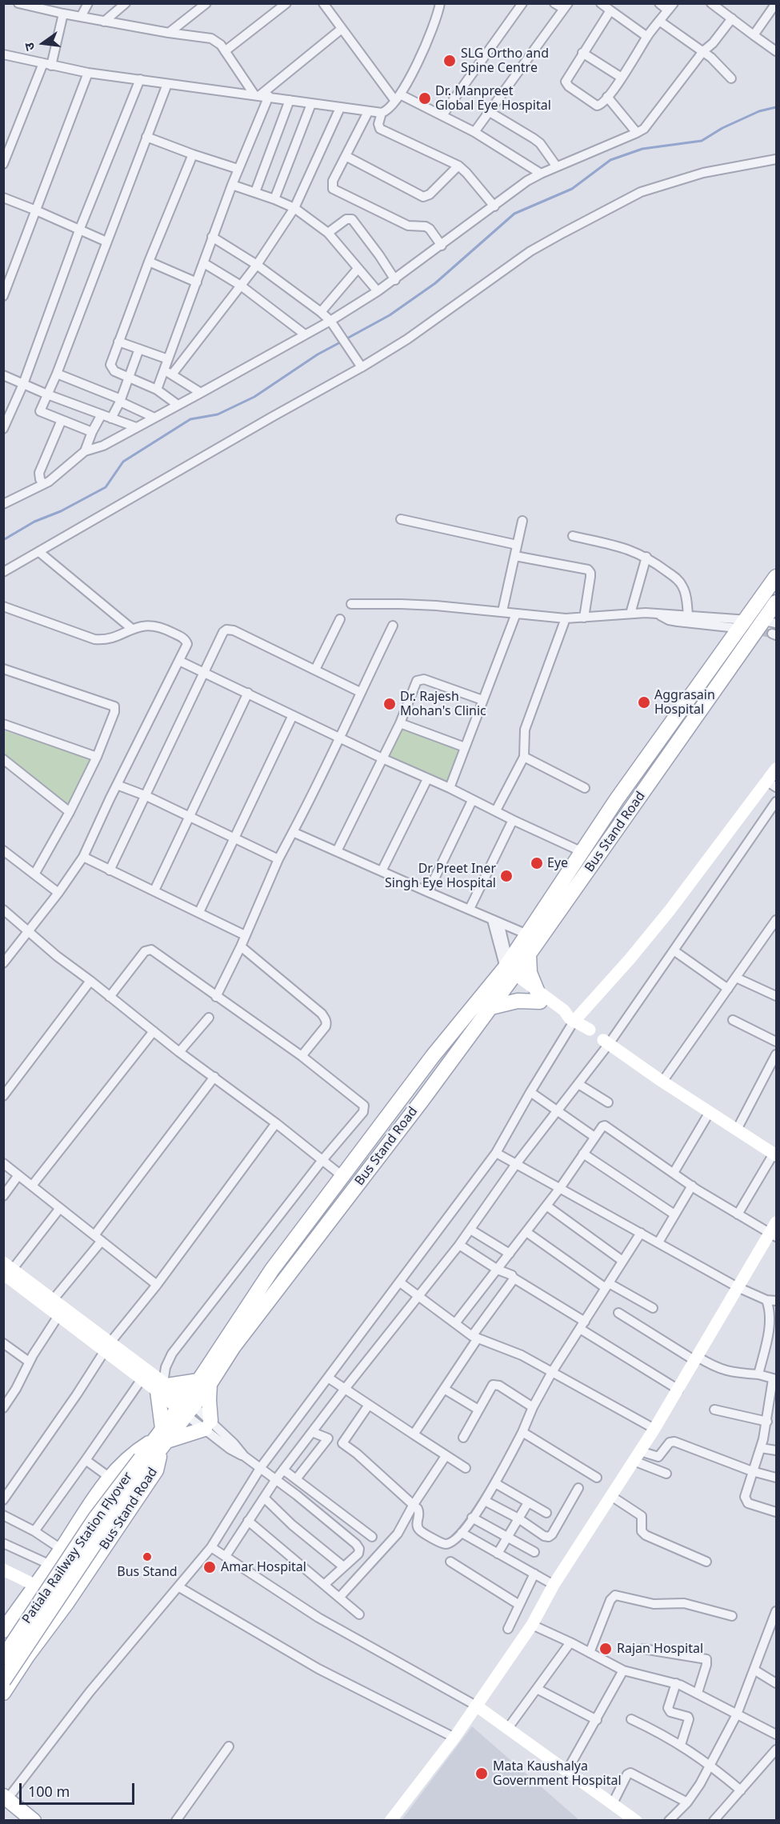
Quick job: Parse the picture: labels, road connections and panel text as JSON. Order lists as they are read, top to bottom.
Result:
{
  "streets": {
    "main road": ["Bus Stand Road", "Patiala Railway Station Flyover"]
  },
  "crossings": [
    ["Bus Stand Road", "Patiala Railway Station Flyover"]
  ],
  "places": [
    "SLG Ortho and Spine Centre",
    "Dr. Manpreet Global Eye Hospital",
    "Aggrasain Hospital",
    "Dr. Rajesh Mohan's Clinic",
    "Eye",
    "Dr Preet Iner Singh Eye Hospital",
    "Bus Stand",
    "Amar Hospital",
    "Rajan Hospital",
    "Mata Kaushalya Government Hospital"
  ],
  "scale_bar": "100 m",
  "north": "left"
}
